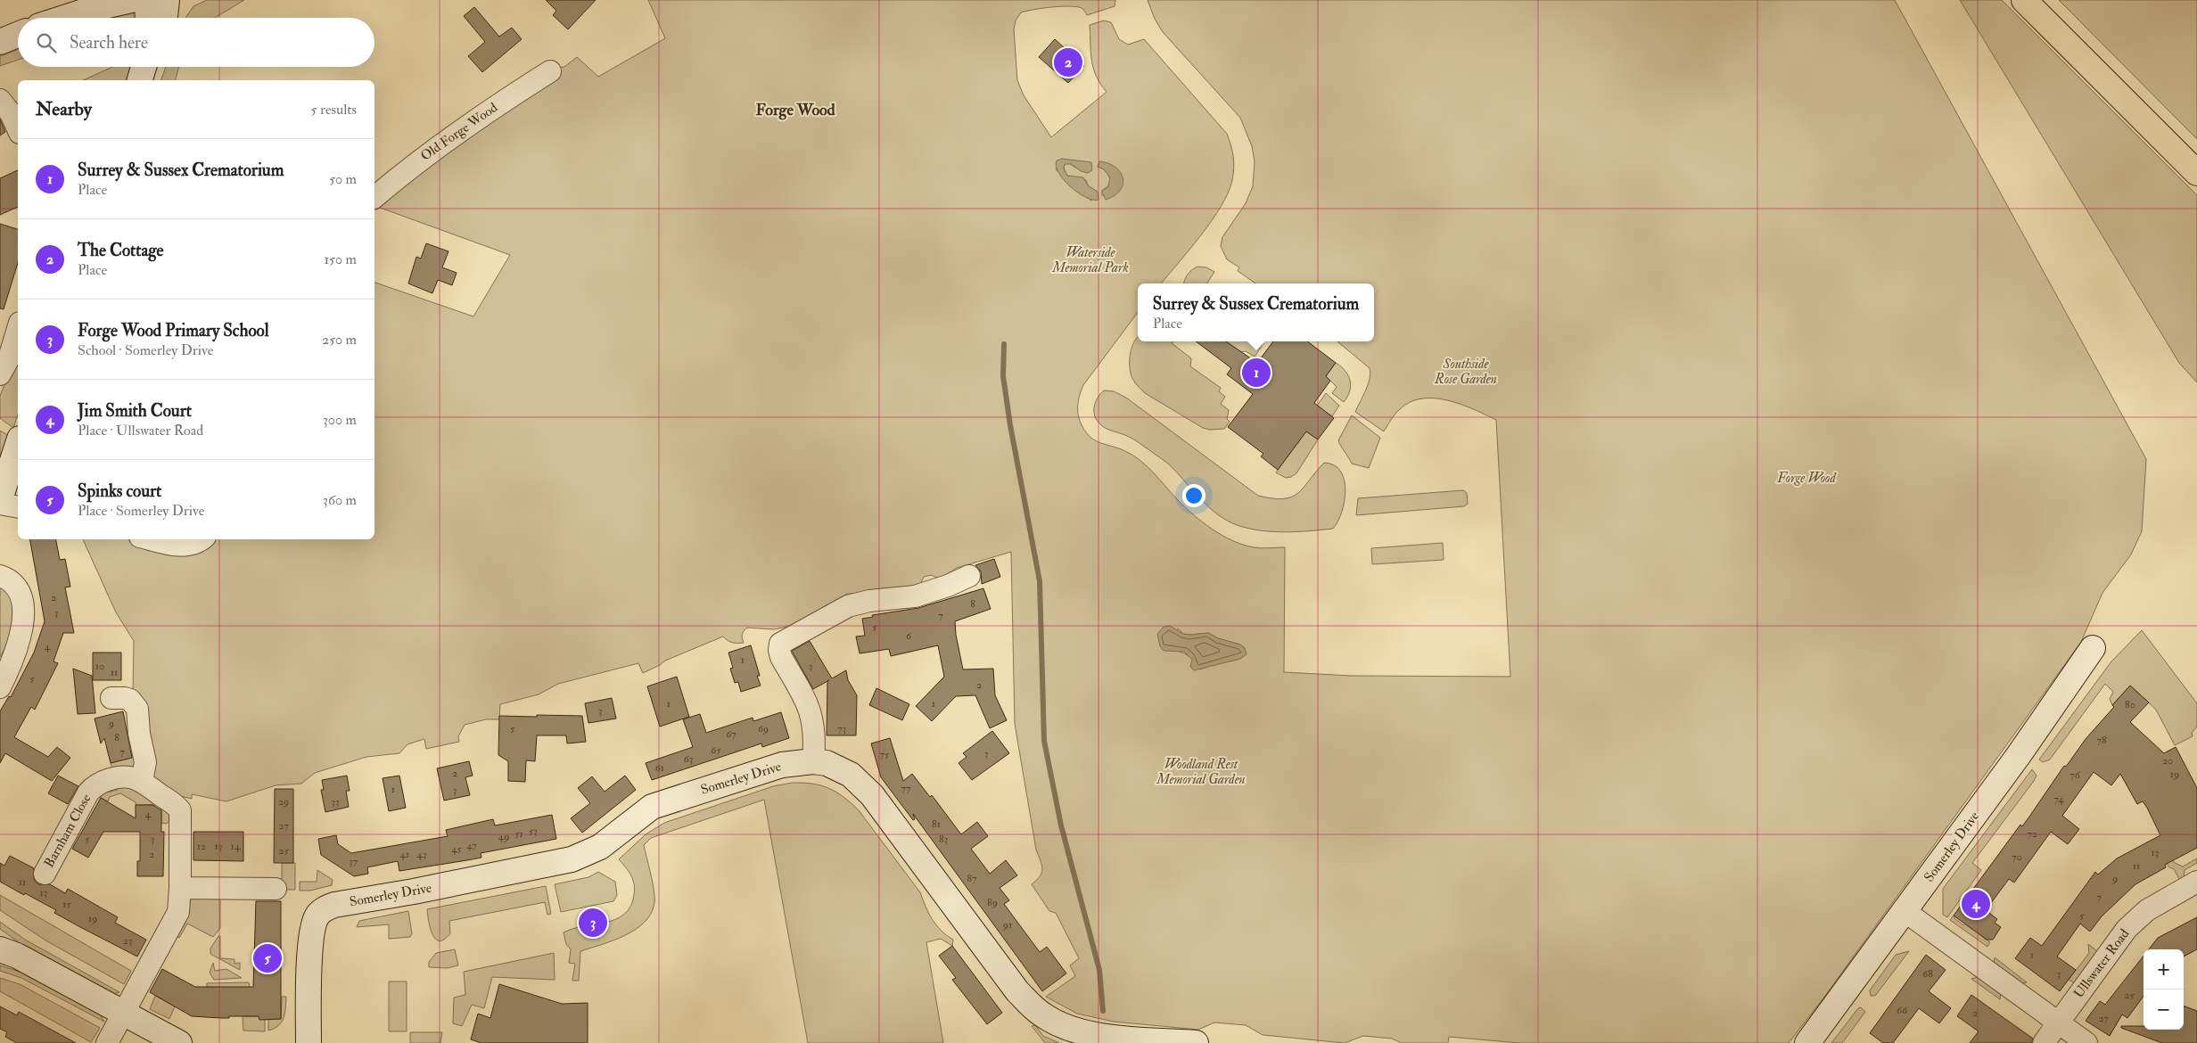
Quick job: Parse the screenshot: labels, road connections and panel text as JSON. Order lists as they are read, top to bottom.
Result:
{
  "streets": {
    "street": [
      "Old Forge Wood",
      "Somerley Drive",
      "Barnham Close",
      "Ullswater Road"
    ]
  },
  "districts": ["Forge Wood"],
  "parks": [
    "Waterside Memorial Park",
    "Southside Rose Garden",
    "Forge Wood",
    "Woodland Rest Memorial Garden"
  ],
  "house_numbers": [
    "2",
    "8",
    "3",
    "7",
    "5",
    "6",
    "4",
    "1",
    "10",
    "3",
    "11",
    "5",
    "2",
    "1",
    "1",
    "80",
    "3",
    "9",
    "5",
    "69",
    "73",
    "67",
    "8",
    "78",
    "65",
    "7",
    "3",
    "75",
    "63",
    "20",
    "61",
    "2",
    "19",
    "76",
    "77",
    "1",
    "3",
    "74",
    "29",
    "33",
    "4",
    "81",
    "27",
    "53",
    "51",
    "72",
    "49",
    "5",
    "3",
    "83",
    "47",
    "12",
    "13",
    "14",
    "45",
    "25",
    "13",
    "2",
    "41",
    "43",
    "70",
    "37",
    "11",
    "87",
    "9",
    "11",
    "13",
    "7",
    "89",
    "15",
    "5",
    "19",
    "91",
    "23",
    "1",
    "68",
    "3",
    "25",
    "66",
    "2",
    "27"
  ],
  "page": {
    "search": "Search here",
    "pins": [
      "2",
      "1",
      "4",
      "3",
      "5"
    ],
    "heading": ["Nearby", "5 results"],
    "list": [
      {
        "mark": "1",
        "name": "Surrey & Sussex Crematorium",
        "note": "Place",
        "value": "50 m"
      },
      {
        "mark": "2",
        "name": "The Cottage",
        "note": "Place",
        "value": "150 m"
      },
      {
        "mark": "3",
        "name": "Forge Wood Primary School",
        "note": "School · Somerley Drive",
        "value": "250 m"
      },
      {
        "mark": "4",
        "name": "Jim Smith Court",
        "note": "Place · Ullswater Road",
        "value": "300 m"
      },
      {
        "mark": "5",
        "name": "Spinks court",
        "note": "Place · Somerley Drive",
        "value": "360 m"
      }
    ],
    "popup": ["Surrey & Sussex Crematorium", "Place"],
    "map_buttons": ["+", "−"]
  }
}
